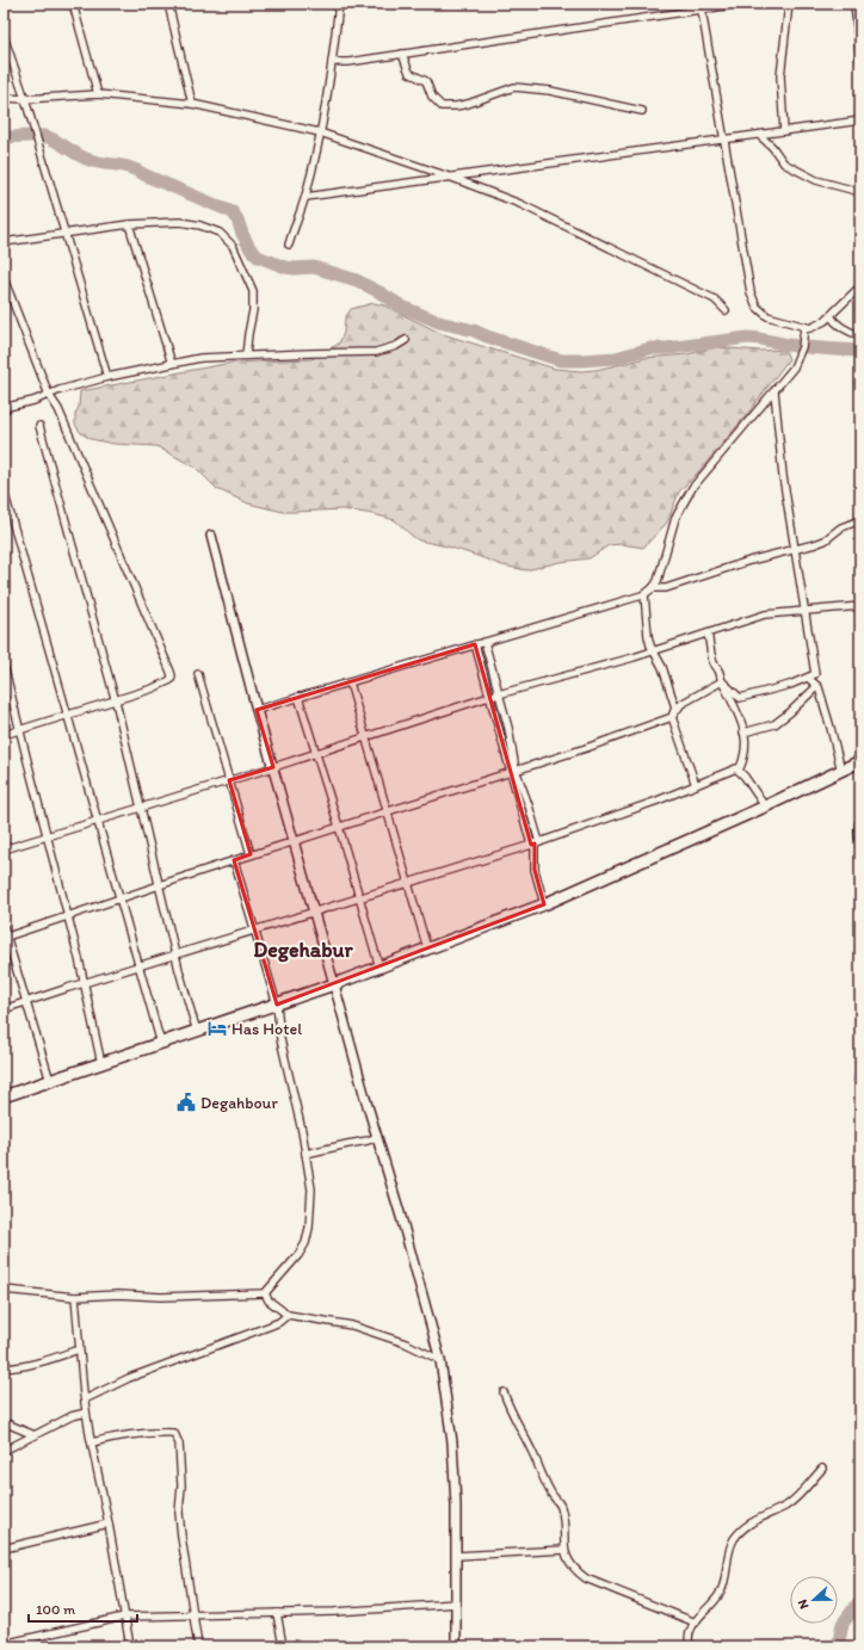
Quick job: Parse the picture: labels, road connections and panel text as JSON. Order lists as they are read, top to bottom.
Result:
{
  "districts": ["Degehabur"],
  "places": {
    "hotel": ["Has Hotel"],
    "public building": ["Degahbour"]
  },
  "scale_bar": "100 m",
  "north": "left"
}
